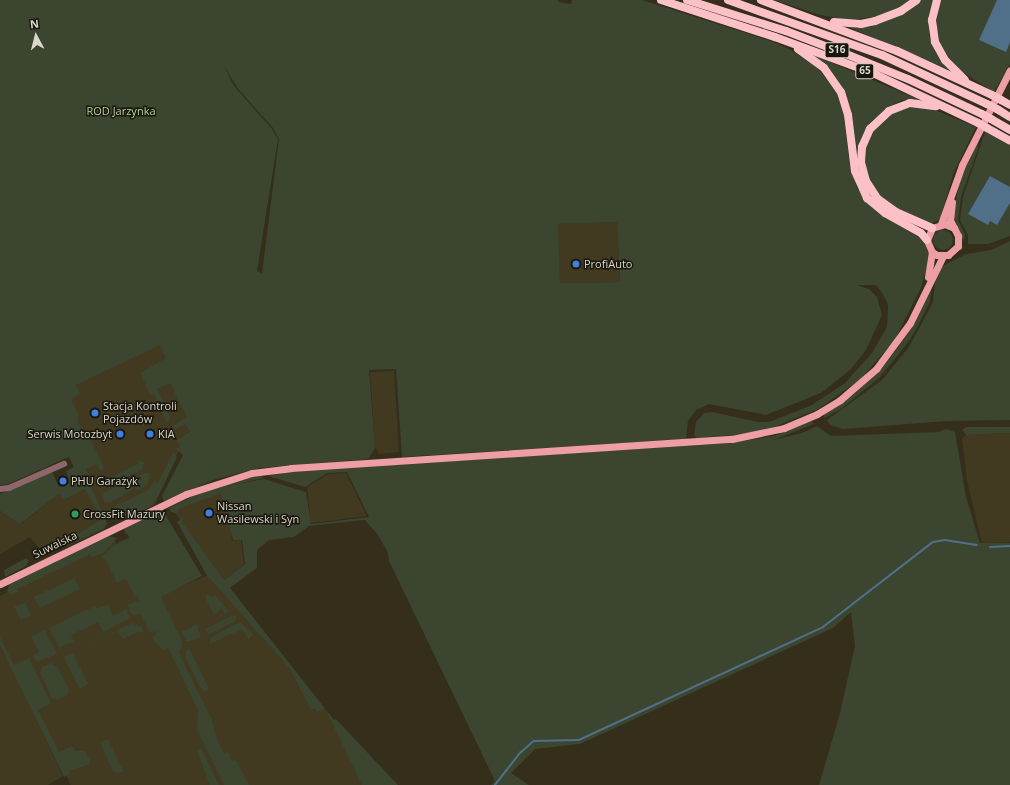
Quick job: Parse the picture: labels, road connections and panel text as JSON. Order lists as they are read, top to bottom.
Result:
{
  "streets": {
    "highway": ["S16", "65"],
    "main road": ["Suwalska"]
  },
  "parks": ["ROD Jarzynka"],
  "places": [
    "ProfiAuto",
    "Stacja Kontroli Pojazdów",
    "Serwis Motozbyt",
    "KIA",
    "PHU Garażyk",
    "Nissan Wasilewski i Syn",
    "CrossFit Mazury"
  ],
  "north": "top"
}
